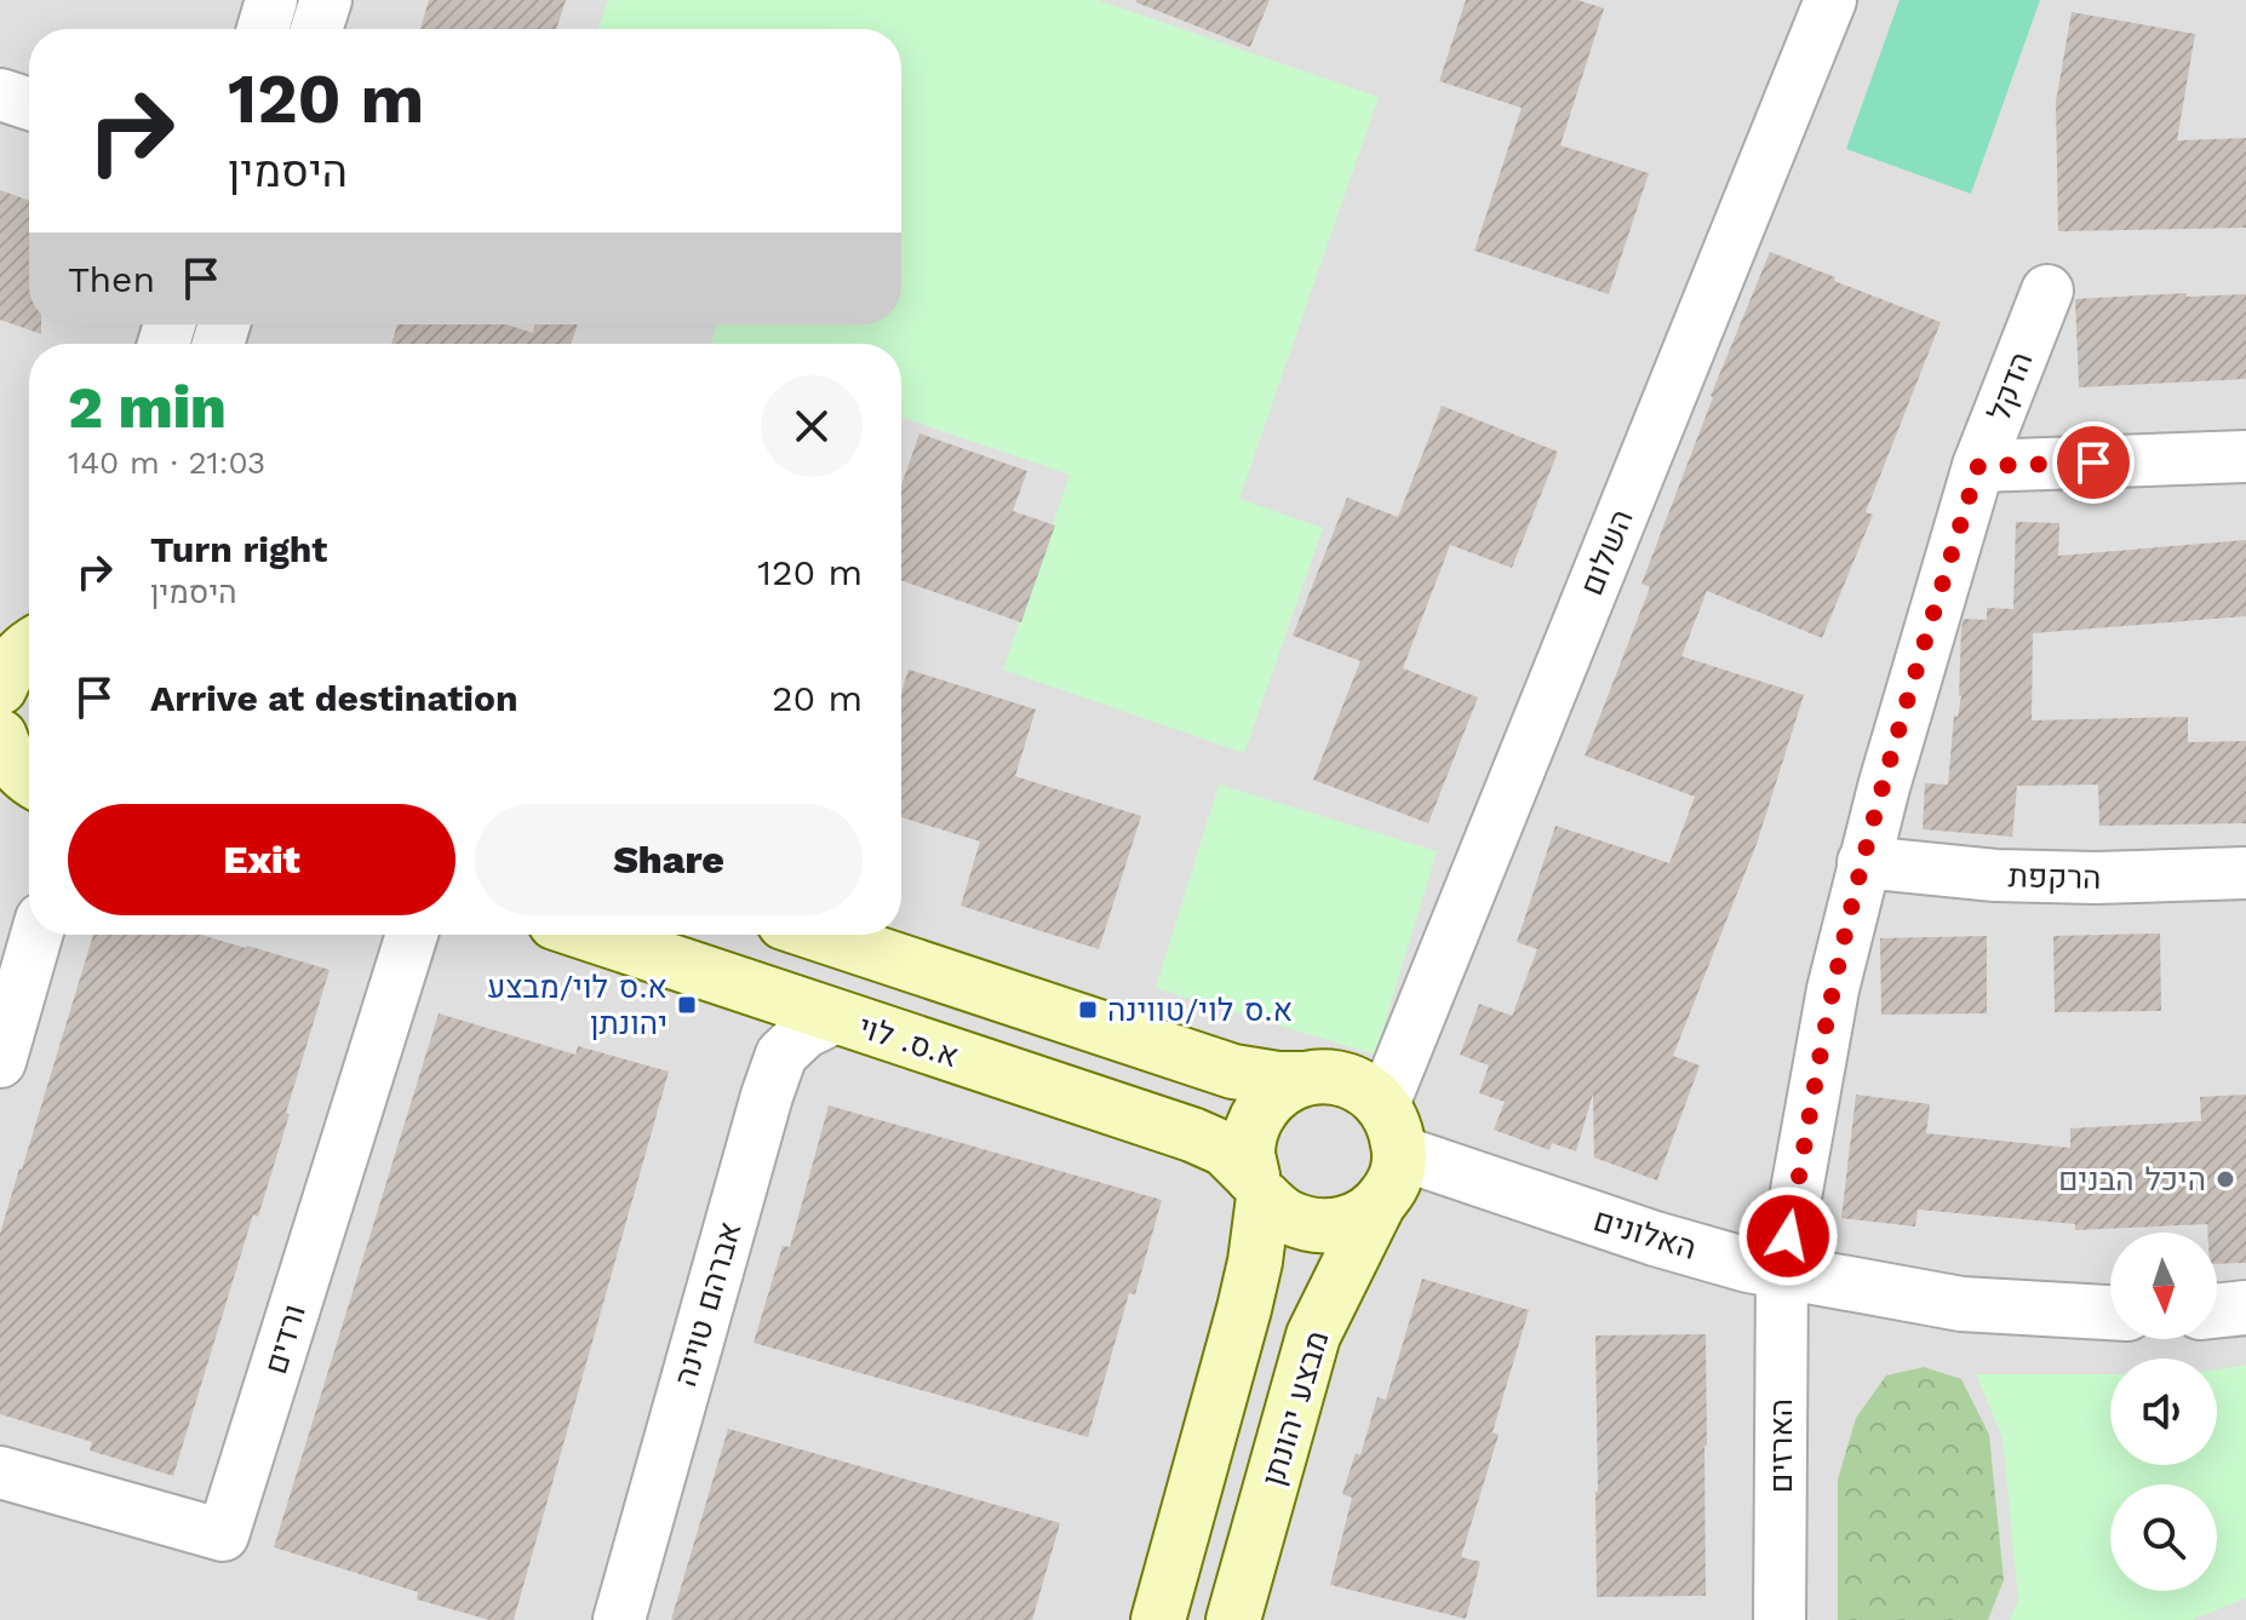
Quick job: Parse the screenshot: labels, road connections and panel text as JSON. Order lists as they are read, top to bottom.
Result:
{
  "streets": {
    "main road": ["א.ס. לוי", "מבצע יהונתן"],
    "street": [
      "הדקל",
      "השלום",
      "הרקפת",
      "האלונים",
      "אברהם טוינה",
      "ורדים",
      "הארזים"
    ]
  },
  "crossings": [
    ["הדקל", "הרקפת"],
    ["הדקל", "האלונים"],
    ["הדקל", "הארזים"],
    ["השלום", "א.ס. לוי"],
    ["השלום", "האלונים"],
    ["השלום", "מבצע יהונתן"],
    ["א.ס. לוי", "האלונים"],
    ["א.ס. לוי", "אברהם טוינה"],
    ["א.ס. לוי", "מבצע יהונתן"],
    ["האלונים", "מבצע יהונתן"],
    ["האלונים", "הארזים"]
  ],
  "places": {
    "transit": ["א.ס לוי/מבצע יהונתן", "א.ס לוי/טווינה"],
    "other": ["היכל הבנים"]
  },
  "north": "bottom",
  "page": {
    "turn": ["120 m", "היסמין"],
    "then": "Then",
    "heading": ["2 min", "140 m · 21:03"],
    "list": [
      {
        "name": "Turn right",
        "note": "היסמין",
        "value": "120 m"
      },
      {
        "name": "Arrive at destination",
        "value": "20 m"
      }
    ],
    "buttons": ["Exit", "Share"]
  }
}
